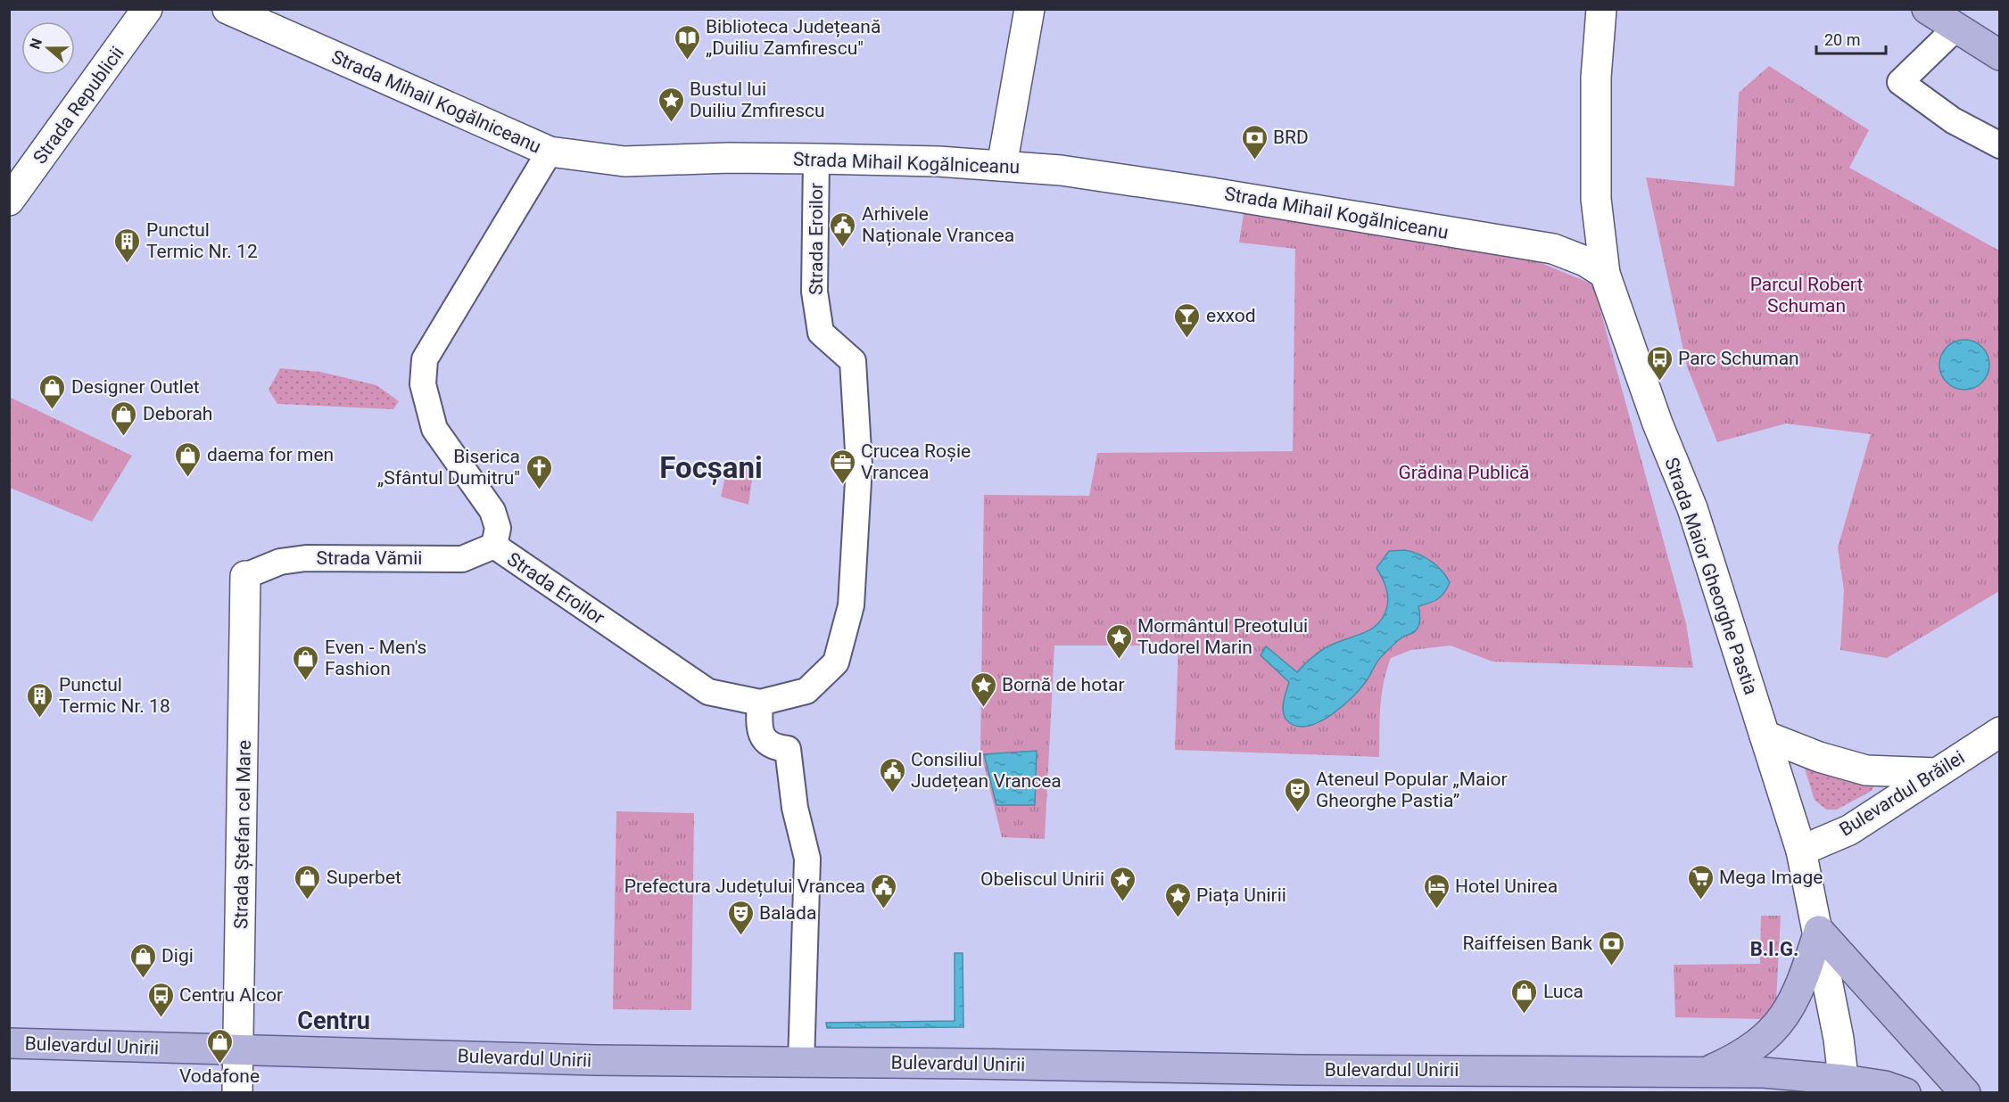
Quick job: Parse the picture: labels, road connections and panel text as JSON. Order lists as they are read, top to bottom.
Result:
{
  "streets": {
    "main road": ["Bulevardul Unirii"],
    "street": [
      "Strada Mihail Kogălniceanu",
      "Strada Republicii",
      "Strada Eroilor",
      "Strada Vămii",
      "Strada Maior Gheorghe Pastia",
      "Bulevardul Brăilei",
      "Strada Ștefan cel Mare"
    ]
  },
  "crossings": [
    ["Strada Mihail Kogălniceanu", "Strada Eroilor"],
    ["Strada Mihail Kogălniceanu", "Strada Maior Gheorghe Pastia"],
    ["Strada Eroilor", "Strada Vămii"],
    ["Strada Vămii", "Strada Ștefan cel Mare"],
    ["Strada Maior Gheorghe Pastia", "Bulevardul Brăilei"],
    ["Strada Maior Gheorghe Pastia", "Bulevardul Unirii"],
    ["Strada Ștefan cel Mare", "Bulevardul Unirii"]
  ],
  "districts": ["Focșani", "B.I.G.", "Centru"],
  "parks": ["Parcul Robert Schuman", "Grădina Publică"],
  "places": {
    "library": ["Biblioteca Județeană „Duiliu Zamfirescu\""],
    "place": [
      "Bustul lui Duiliu Zmfirescu",
      "Mormântul Preotului Tudorel Marin",
      "Bornă de hotar",
      "Obeliscul Unirii",
      "Piața Unirii"
    ],
    "bank": ["BRD", "Raiffeisen Bank"],
    "public building": ["Arhivele Naționale Vrancea", "Consiliul Județean Vrancea", "Prefectura Județului Vrancea"],
    "building": ["Punctul Termic Nr. 12", "Punctul Termic Nr. 18"],
    "bar": ["exxod"],
    "bus stop": ["Parc Schuman", "Centru Alcor"],
    "shop": [
      "Designer Outlet",
      "Deborah",
      "daema for men",
      "Even - Men's Fashion",
      "Superbet",
      "Digi",
      "Luca",
      "Vodafone"
    ],
    "office": ["Crucea Roșie Vrancea"],
    "church": ["Biserica „Sfântul Dumitru\""],
    "theatre": ["Ateneul Popular „Maior Gheorghe Pastia”", "Balada"],
    "supermarket": ["Mega Image"],
    "hotel": ["Hotel Unirea"]
  },
  "scale_bar": "20 m",
  "north": "left"
}
